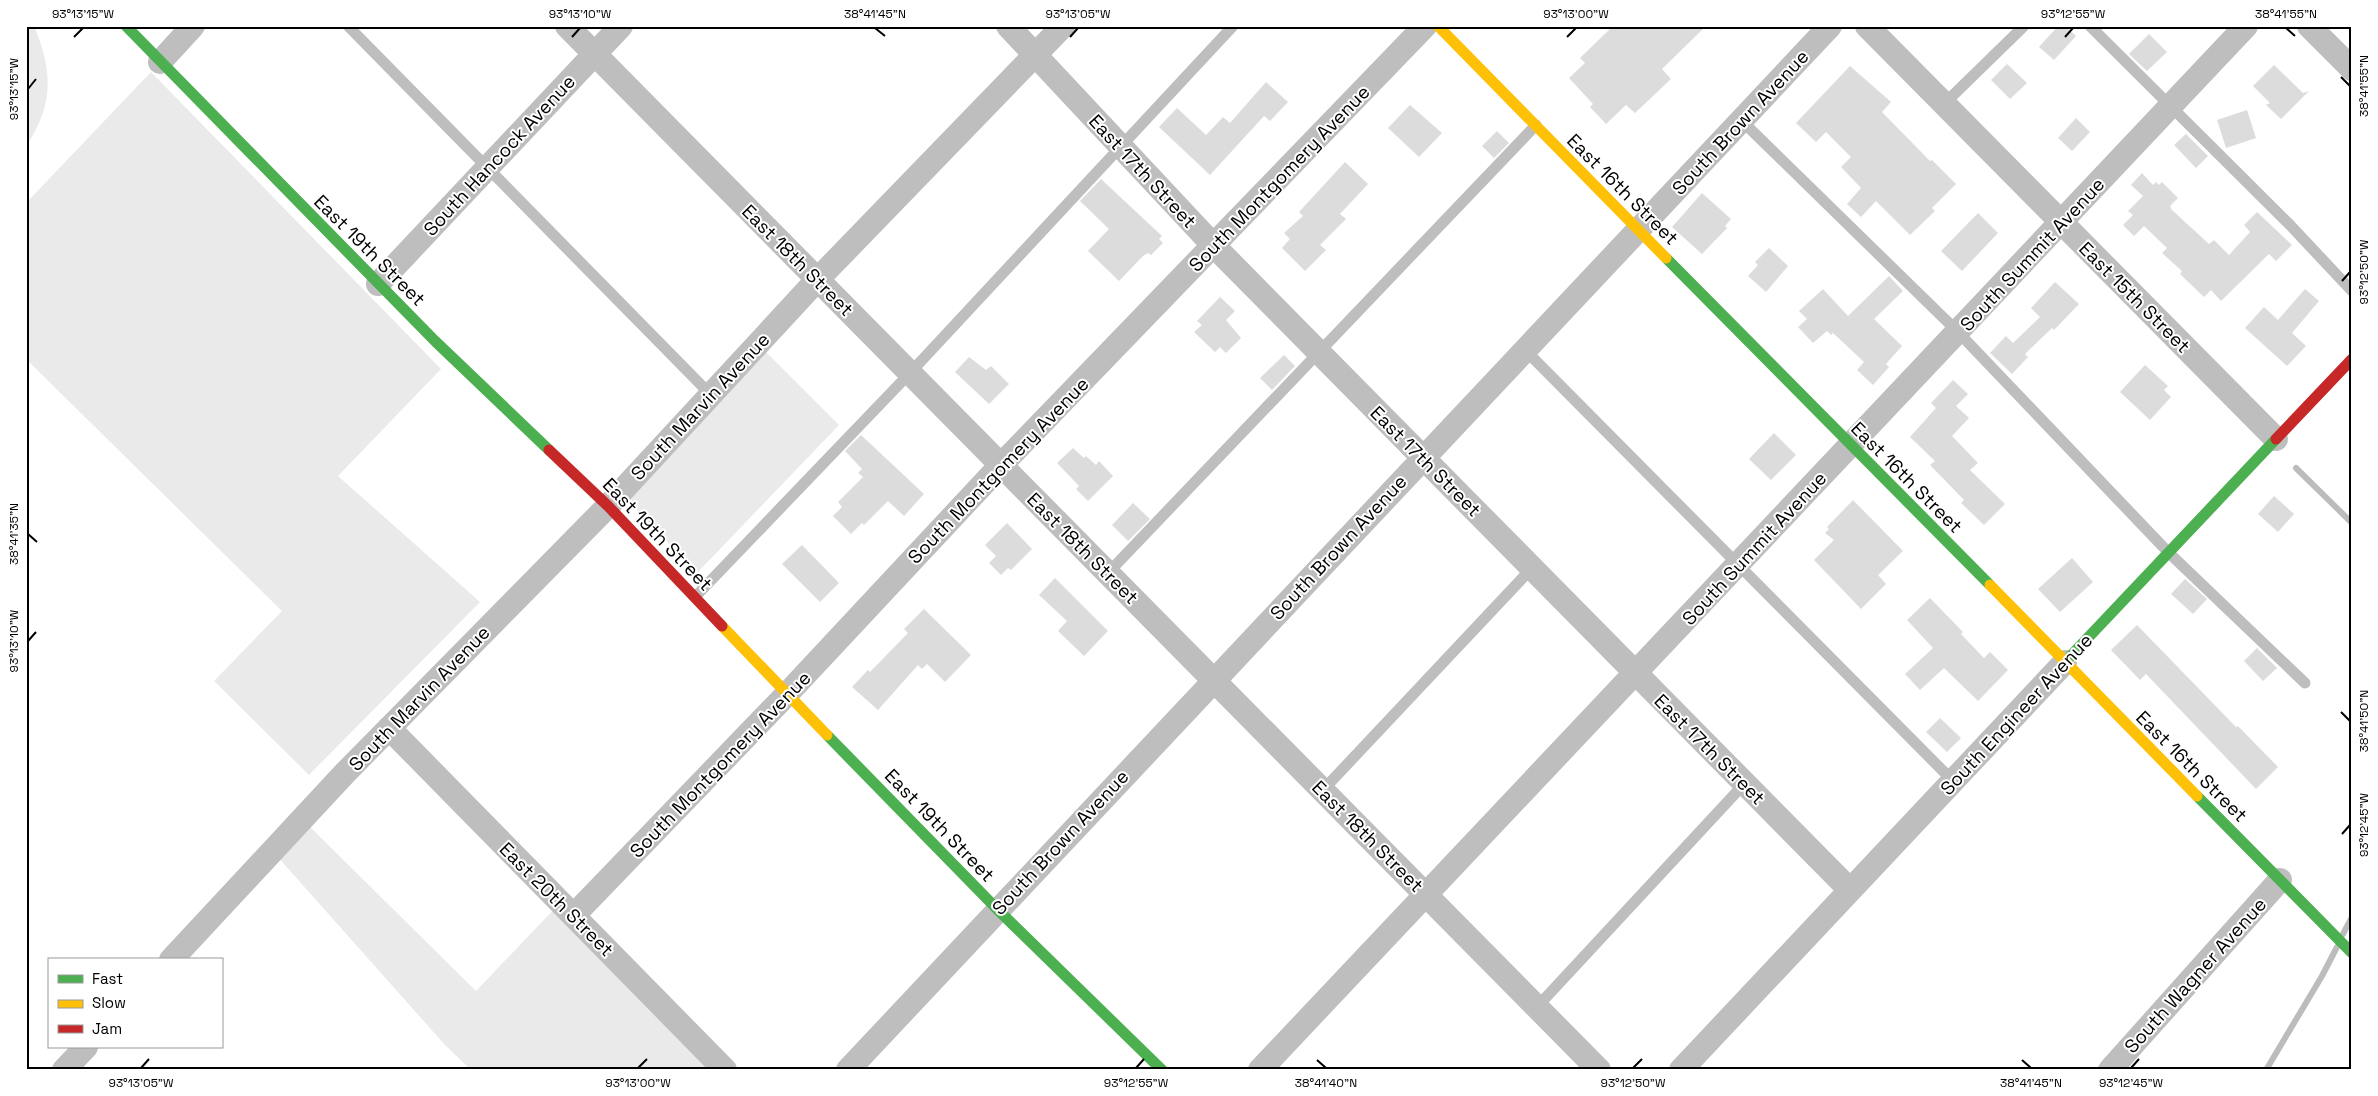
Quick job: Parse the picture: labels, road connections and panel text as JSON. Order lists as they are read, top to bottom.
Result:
{
  "streets": {
    "street": [
      "South Brown Avenue",
      "South Hancock Avenue",
      "East 17th Street",
      "South Montgomery Avenue",
      "East 16th Street",
      "East 19th Street",
      "South Summit Avenue",
      "East 18th Street",
      "East 15th Street",
      "South Marvin Avenue",
      "South Engineer Avenue",
      "East 20th Street",
      "South Wagner Avenue"
    ]
  },
  "crossings": [
    ["South Brown Avenue", "East 17th Street"],
    ["South Brown Avenue", "East 16th Street"],
    ["South Brown Avenue", "East 19th Street"],
    ["South Brown Avenue", "East 18th Street"],
    ["South Hancock Avenue", "East 19th Street"],
    ["South Hancock Avenue", "East 18th Street"],
    ["East 17th Street", "South Montgomery Avenue"],
    ["East 17th Street", "South Summit Avenue"],
    ["East 17th Street", "South Marvin Avenue"],
    ["East 17th Street", "South Engineer Avenue"],
    ["South Montgomery Avenue", "East 19th Street"],
    ["South Montgomery Avenue", "East 18th Street"],
    ["South Montgomery Avenue", "East 20th Street"],
    ["East 16th Street", "South Summit Avenue"],
    ["East 16th Street", "South Engineer Avenue"],
    ["East 16th Street", "South Wagner Avenue"],
    ["East 19th Street", "South Marvin Avenue"],
    ["South Summit Avenue", "East 18th Street"],
    ["South Summit Avenue", "East 15th Street"],
    ["East 18th Street", "South Marvin Avenue"],
    ["East 15th Street", "South Engineer Avenue"],
    ["South Marvin Avenue", "East 20th Street"]
  ],
  "legend": ["Fast", "Slow", "Jam"],
  "coordinates": [
    "93°13'15\"W",
    "93°13'10\"W",
    "38°41'45\"N",
    "93°13'05\"W",
    "93°13'00\"W",
    "93°12'55\"W",
    "38°41'55\"N",
    "93°12'50\"W",
    "38°41'35\"N",
    "38°41'50\"N",
    "93°12'45\"W",
    "38°41'40\"N"
  ]
}
